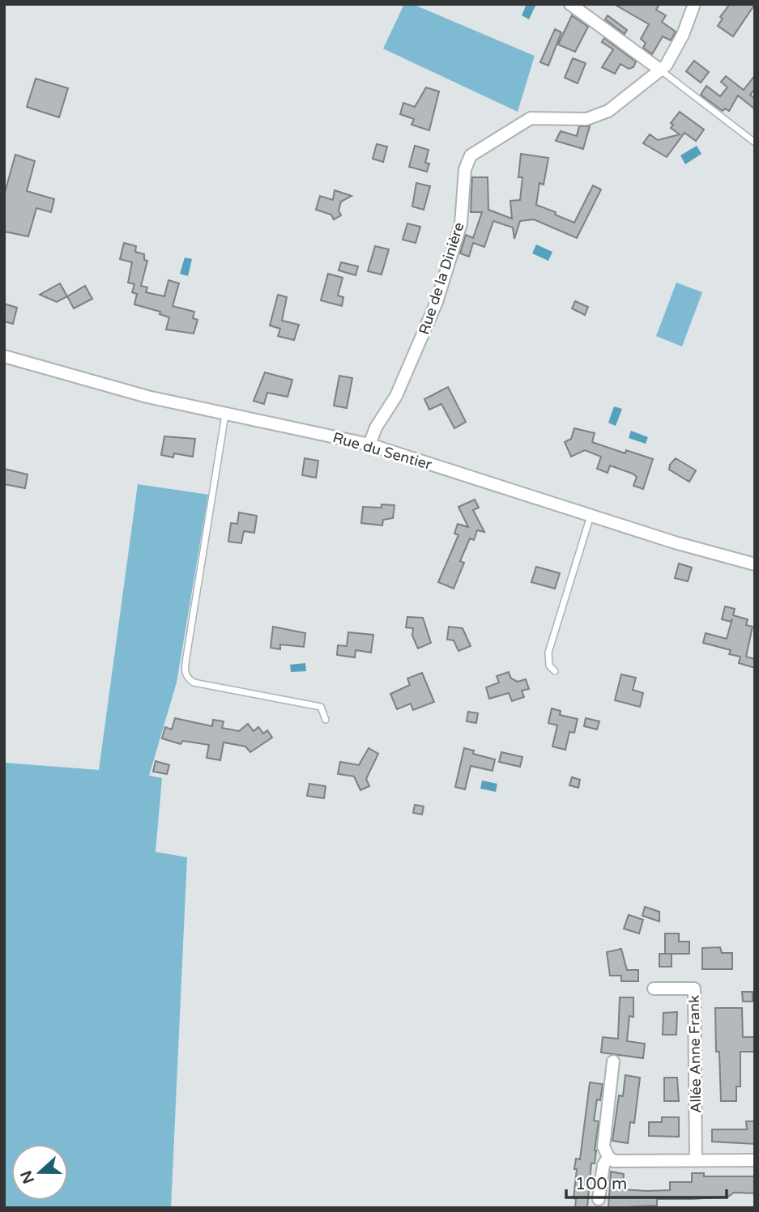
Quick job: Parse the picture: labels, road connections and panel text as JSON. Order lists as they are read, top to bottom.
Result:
{
  "streets": {
    "street": ["Rue de la Dinière", "Rue du Sentier", "Allée Anne Frank"]
  },
  "crossings": [
    ["Rue de la Dinière", "Rue du Sentier"]
  ],
  "scale_bar": "100 m",
  "north": "left"
}
